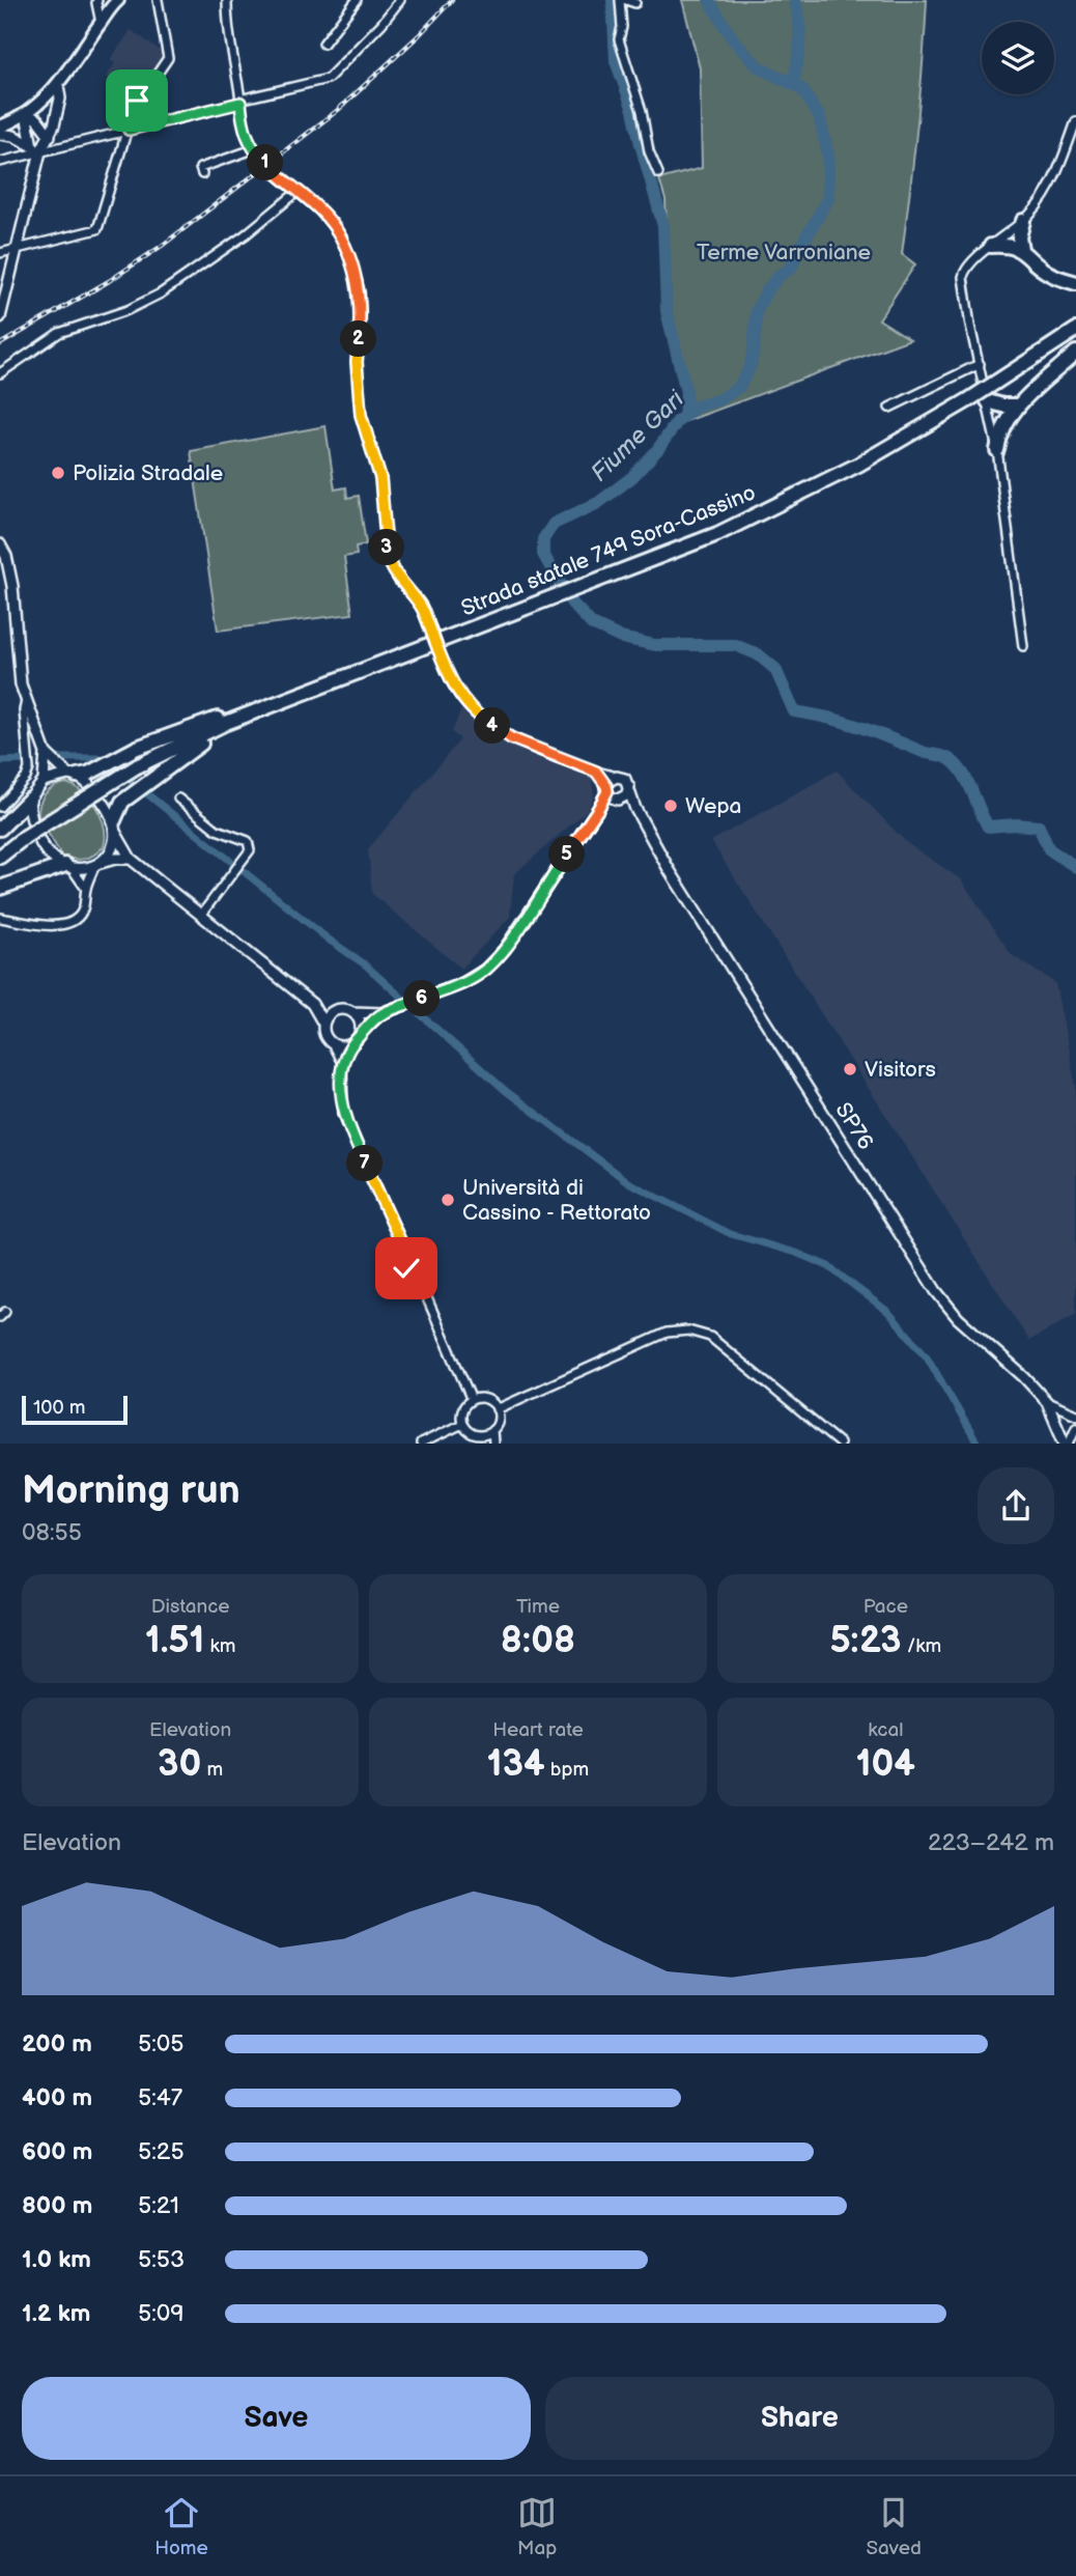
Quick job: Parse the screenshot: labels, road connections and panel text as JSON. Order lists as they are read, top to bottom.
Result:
{
  "streets": {
    "highway": ["Strada statale 749 Sora-Cassino"],
    "street": ["SP76"]
  },
  "water": ["Fiume Gari"],
  "parks": ["Terme Varroniane"],
  "places": [
    "Polizia Stradale",
    "Wepa",
    "Visitors",
    "Università di Cassino - Rettorato"
  ],
  "scale_bar": "100 m",
  "page": {
    "pins": [
      "1",
      "2",
      "3",
      "4",
      "5",
      "6",
      "7"
    ],
    "scale": "100 m",
    "heading": ["Morning run", "08:55"],
    "stats": [
      ["Distance", "1.51 km"],
      ["Time", "8:08"],
      ["Pace", "5:23 /km"],
      ["Elevation", "30 m"],
      ["Heart rate", "134 bpm"],
      ["kcal", "104"]
    ],
    "chart": ["Elevation", "223–242 m"],
    "list": [
      {
        "name": "200 m",
        "note": "5:05"
      },
      {
        "name": "400 m",
        "note": "5:47"
      },
      {
        "name": "600 m",
        "note": "5:25"
      },
      {
        "name": "800 m",
        "note": "5:21"
      },
      {
        "name": "1.0 km",
        "note": "5:53"
      },
      {
        "name": "1.2 km",
        "note": "5:09"
      }
    ],
    "buttons": ["Save", "Share"],
    "tabs": ["Home", "Map", "Saved"]
  }
}
